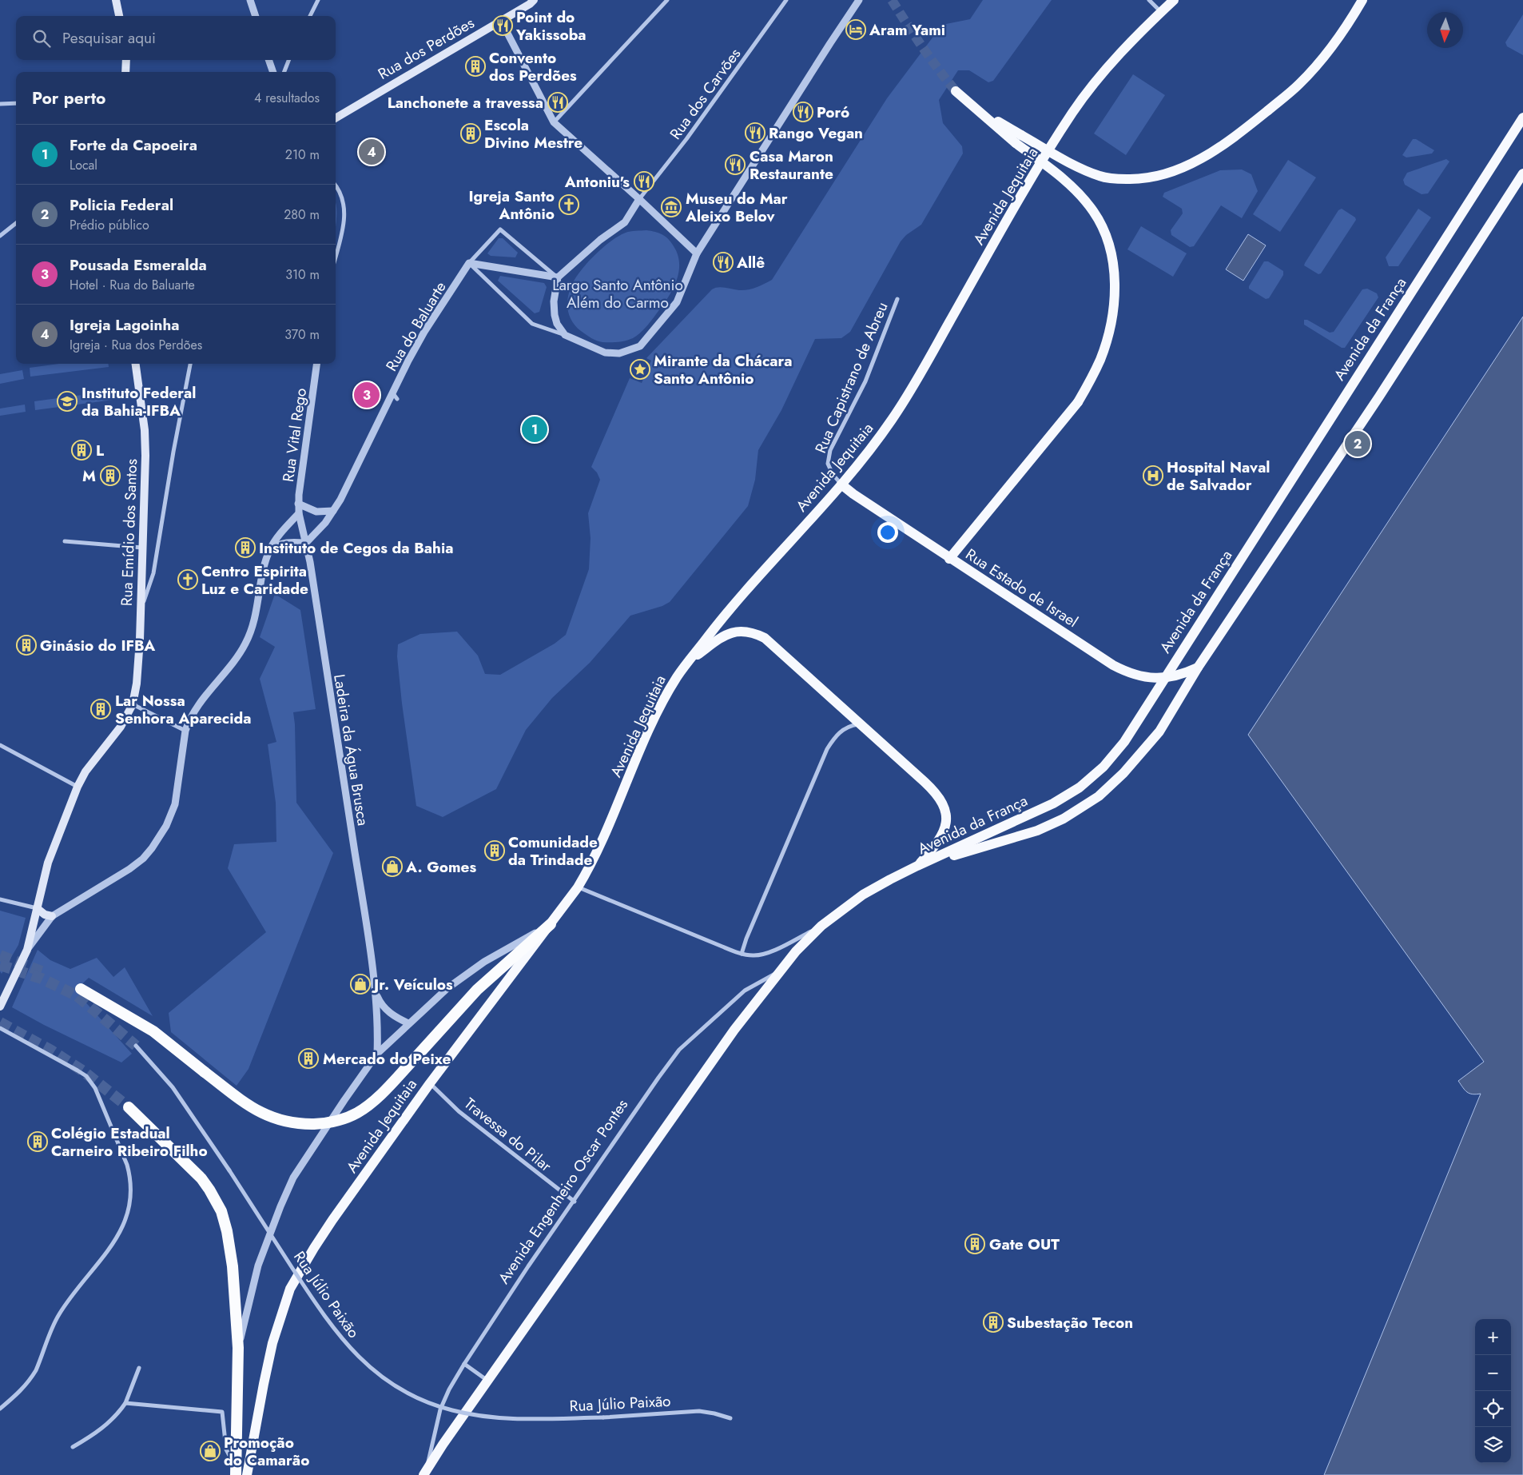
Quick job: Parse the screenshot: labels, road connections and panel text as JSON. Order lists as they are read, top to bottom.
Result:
{
  "streets": {
    "main road": [
      "Rua dos Perdões",
      "Avenida Jequitaia",
      "Avenida da França",
      "Rua Emídio dos Santos",
      "Rua Estado de Israel",
      "Avenida Engenheiro Oscar Pontes"
    ],
    "street": [
      "Rua dos Carvões",
      "Rua do Baluarte",
      "Rua Capistrano de Abreu",
      "Rua Vital Rego",
      "Ladeira da Água Brusca",
      "Travessa do Pilar",
      "Rua Júlio Paixão"
    ]
  },
  "crossings": [
    ["Avenida Jequitaia", "Rua Capistrano de Abreu"],
    ["Avenida Jequitaia", "Rua Estado de Israel"],
    ["Avenida Jequitaia", "Travessa do Pilar"],
    ["Rua do Baluarte", "Ladeira da Água Brusca"],
    ["Avenida da França", "Rua Estado de Israel"],
    ["Avenida da França", "Avenida Engenheiro Oscar Pontes"],
    ["Rua Capistrano de Abreu", "Rua Estado de Israel"],
    ["Rua Vital Rego", "Ladeira da Água Brusca"],
    ["Travessa do Pilar", "Avenida Engenheiro Oscar Pontes"]
  ],
  "parks": ["Largo Santo Antônio Além do Carmo"],
  "places": {
    "restaurant": [
      "Point do Yakissoba",
      "Lanchonete a travessa",
      "Poró",
      "Rango Vegan",
      "Casa Maron Restaurante",
      "Antoniu's",
      "Allê"
    ],
    "hotel": ["Aram Yami"],
    "building": [
      "Convento dos Perdões",
      "Escola Divino Mestre",
      "L",
      "M",
      "Instituto de Cegos da Bahia",
      "Ginásio do IFBA",
      "Lar Nossa Senhora Aparecida",
      "Comunidade da Trindade",
      "Mercado do Peixe",
      "Colégio Estadual Carneiro Ribeiro Filho",
      "Gate OUT",
      "Subestação Tecon"
    ],
    "church": ["Igreja Santo Antônio", "Centro Espirita Luz e Caridade"],
    "museum": ["Museu do Mar Aleixo Belov"],
    "place": ["Mirante da Chácara Santo Antônio"],
    "school or university": ["Instituto Federal da Bahia-IFBA"],
    "hospital": ["Hospital Naval de Salvador"],
    "shop": ["A. Gomes", "Jr. Veículos", "Promoção do Camarão"]
  },
  "north": "bottom",
  "page": {
    "search": "Pesquisar aqui",
    "heading": ["Por perto", "4 resultados"],
    "list": [
      {
        "mark": "1",
        "name": "Forte da Capoeira",
        "note": "Local",
        "value": "210 m"
      },
      {
        "mark": "2",
        "name": "Policia Federal",
        "note": "Prédio público",
        "value": "280 m"
      },
      {
        "mark": "3",
        "name": "Pousada Esmeralda",
        "note": "Hotel · Rua do Baluarte",
        "value": "310 m"
      },
      {
        "mark": "4",
        "name": "Igreja Lagoinha",
        "note": "Igreja · Rua dos Perdões",
        "value": "370 m"
      }
    ],
    "pins": [
      "4",
      "3",
      "1",
      "2"
    ],
    "map_buttons": ["+", "−"]
  }
}
